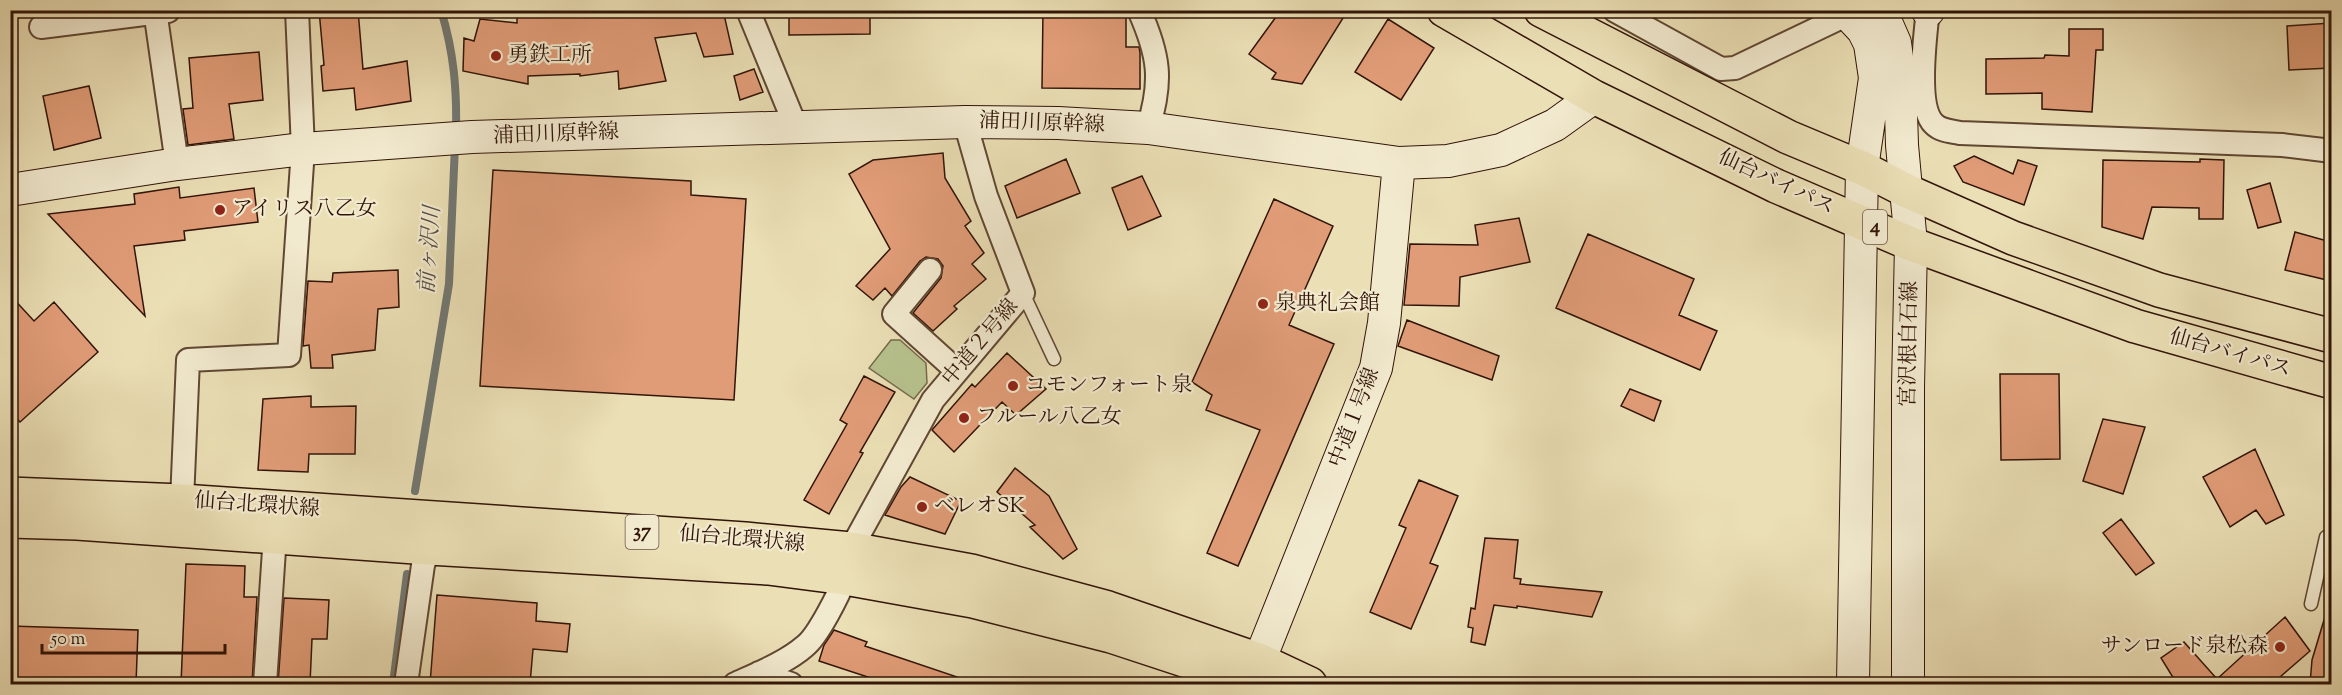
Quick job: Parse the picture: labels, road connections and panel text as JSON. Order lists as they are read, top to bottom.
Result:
{
  "streets": {
    "main road": [
      "仙台バイパス",
      "4",
      "仙台北環状線",
      "37"
    ],
    "street": [
      "浦田川原幹線",
      "中道２号線",
      "宮沢根白石線",
      "中道１号線"
    ]
  },
  "crossings": [
    ["浦田川原幹線", "仙台バイパス"],
    ["浦田川原幹線", "中道２号線"],
    ["浦田川原幹線", "中道１号線"],
    ["仙台バイパス", "宮沢根白石線"],
    ["中道２号線", "仙台北環状線"],
    ["中道１号線", "仙台北環状線"]
  ],
  "water": ["前ヶ沢川"],
  "places": [
    "勇鉄工所",
    "アイリス八乙女",
    "泉典礼会館",
    "コモンフォート泉",
    "フルール八乙女",
    "ベレオSK",
    "サンロード泉松森"
  ],
  "scale_bar": "50 m"
}
